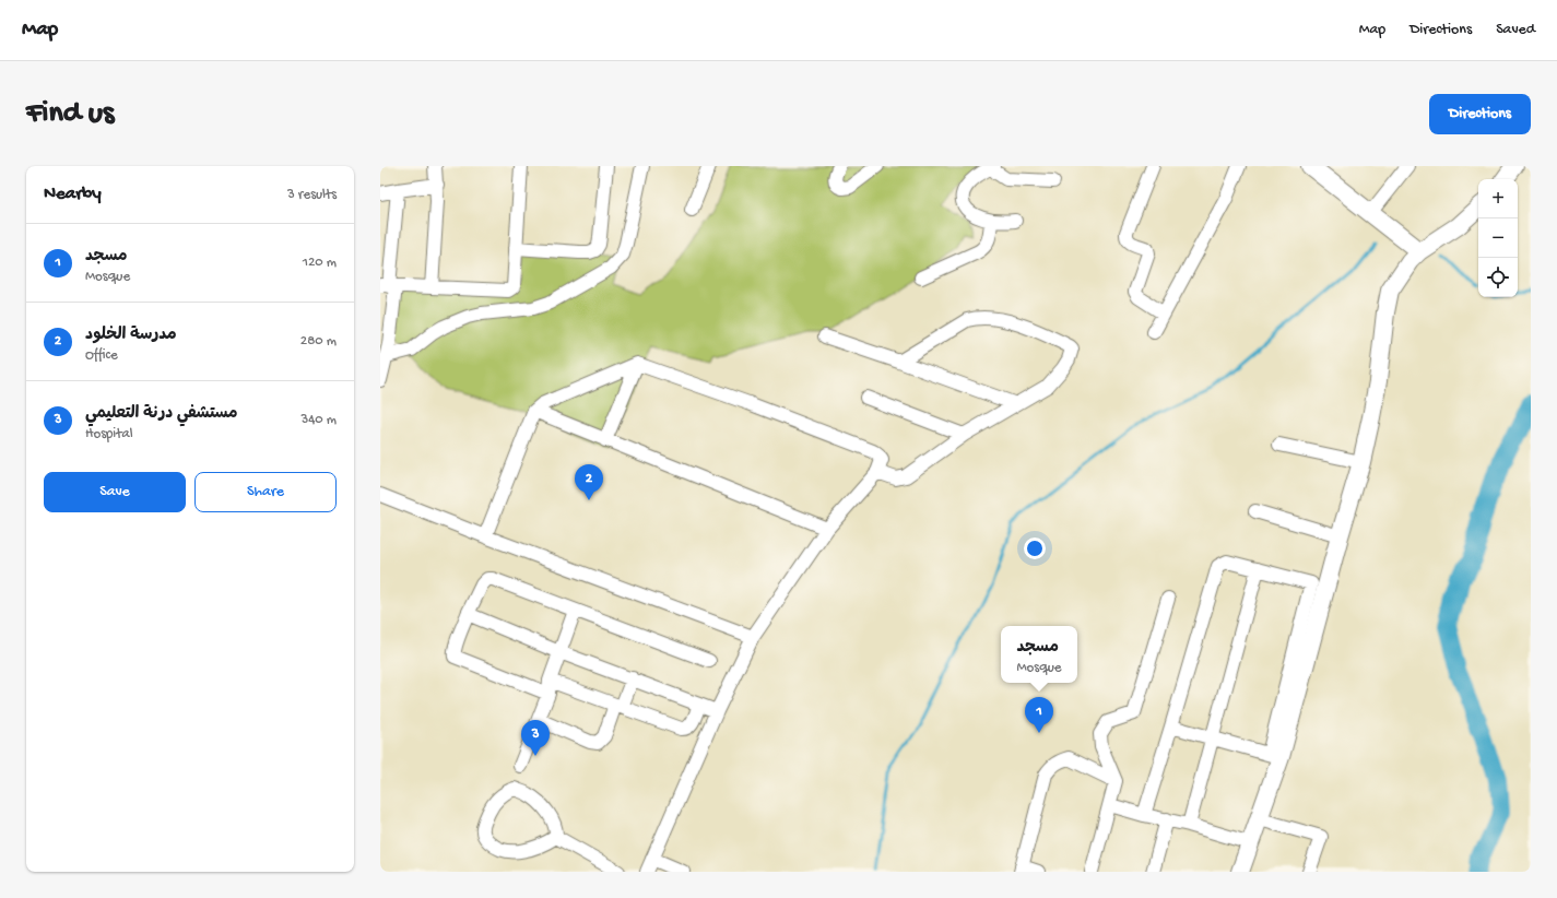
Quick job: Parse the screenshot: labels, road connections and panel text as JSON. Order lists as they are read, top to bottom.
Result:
{
  "page": {
    "header": "Map",
    "nav": ["Map", "Directions", "Saved"],
    "buttons": [
      "Directions",
      ["Save", "Share"]
    ],
    "title": "Find us",
    "heading": ["Nearby", "3 results"],
    "map_buttons": ["+", "−"],
    "list": [
      {
        "mark": "1",
        "name": "مسجد",
        "note": "Mosque",
        "value": "120 m"
      },
      {
        "mark": "2",
        "name": "مدرسة الخلود",
        "note": "Office",
        "value": "280 m"
      },
      {
        "mark": "3",
        "name": "مستشفي درنة التعليمي",
        "note": "Hospital",
        "value": "340 m"
      }
    ],
    "pins": ["2", "1", "3"],
    "popup": ["مسجد", "Mosque"]
  }
}
